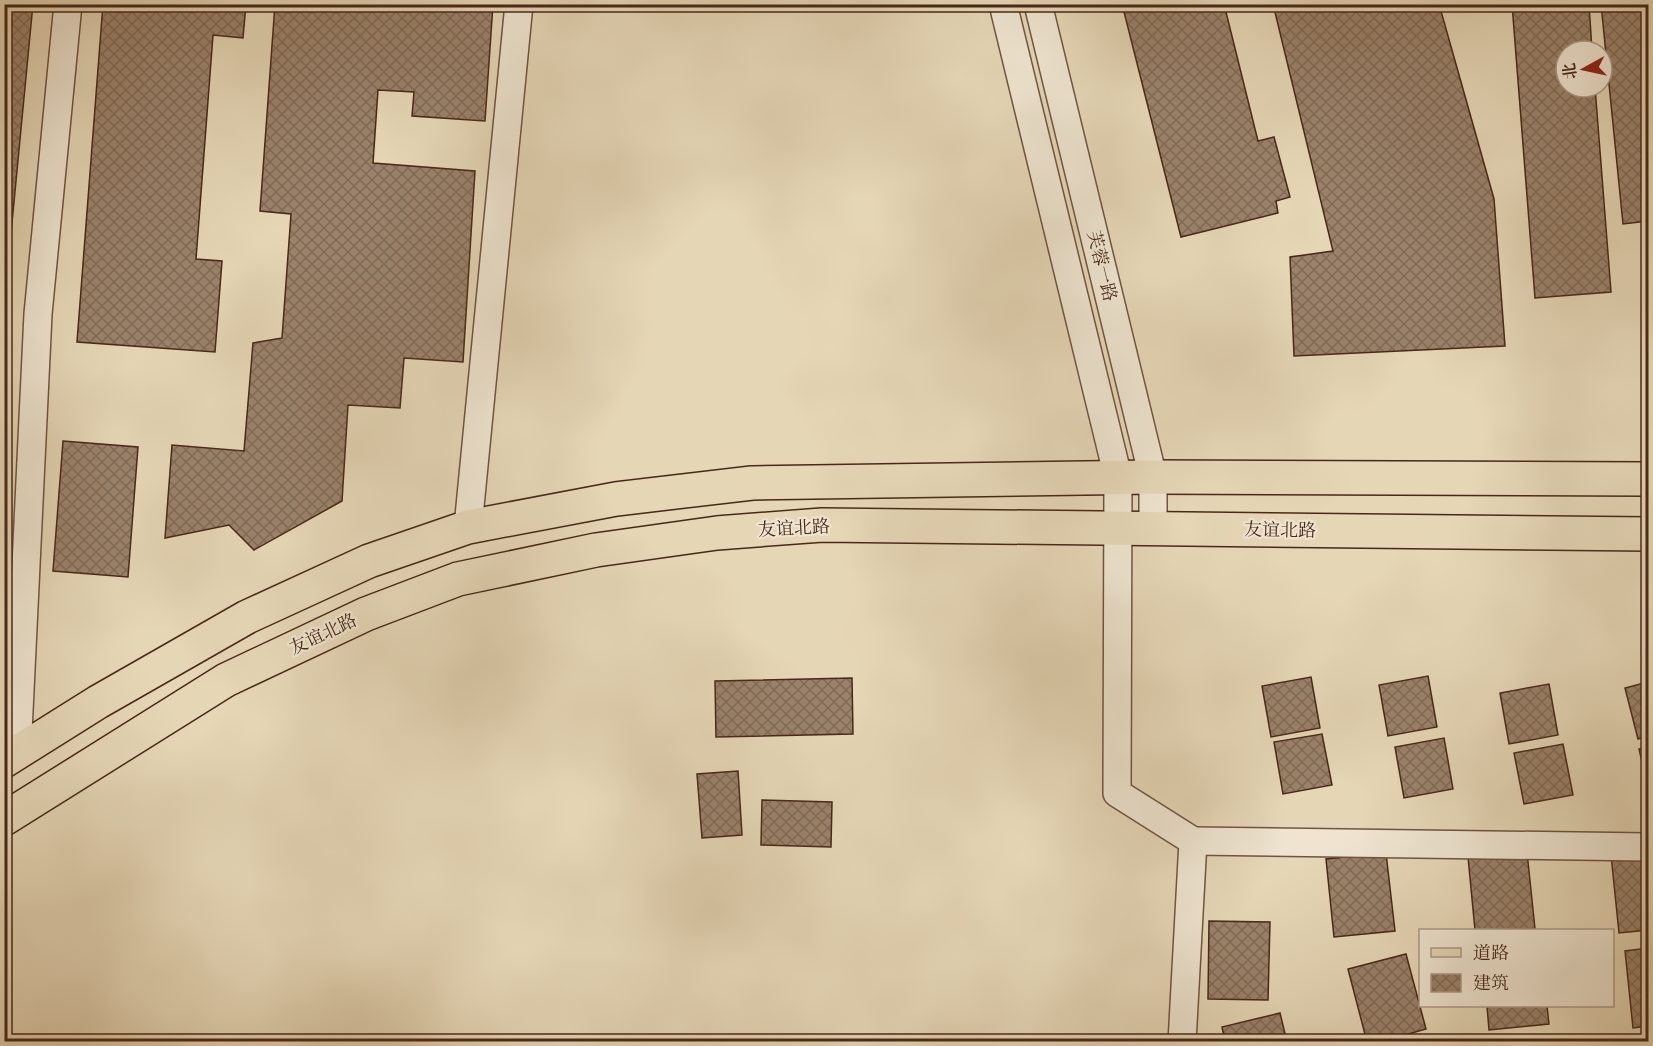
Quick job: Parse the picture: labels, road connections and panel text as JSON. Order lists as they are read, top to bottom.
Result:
{
  "streets": {
    "main road": ["友谊北路"],
    "street": ["芙蓉一路"]
  },
  "crossings": [
    ["芙蓉一路", "友谊北路"]
  ],
  "legend": ["道路", "建筑"],
  "north": "left"
}
